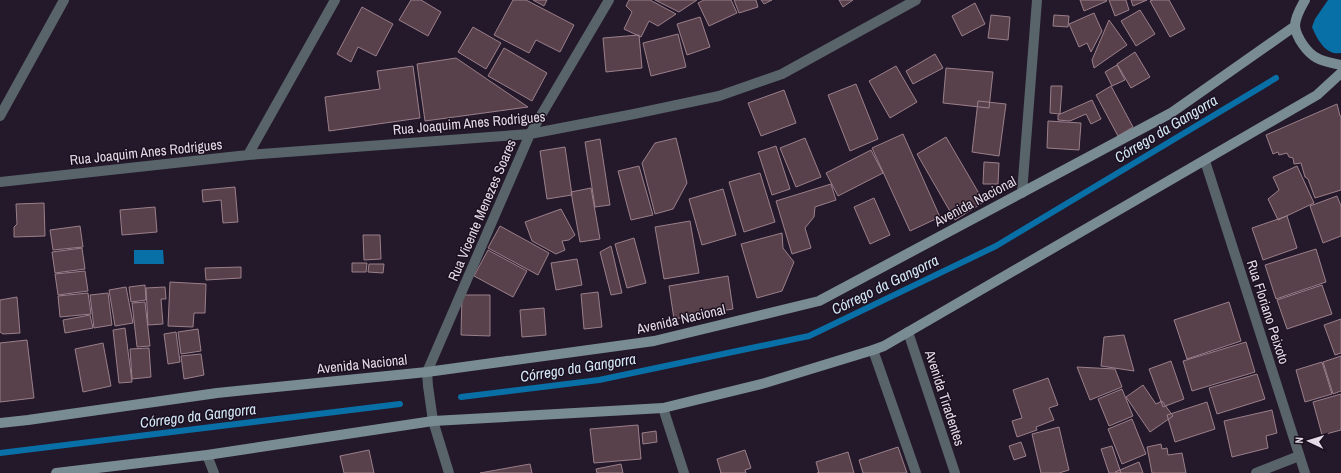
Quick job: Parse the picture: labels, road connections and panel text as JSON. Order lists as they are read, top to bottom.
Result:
{
  "streets": {
    "street": [
      "Rua Joaquim Anes Rodrigues",
      "Avenida Nacional",
      "Rua Vicente Menezes Soares",
      "Rua Floriano Peixoto",
      "Avenida Tiradentes"
    ]
  },
  "crossings": [
    ["Rua Joaquim Anes Rodrigues", "Rua Vicente Menezes Soares"],
    ["Avenida Nacional", "Rua Vicente Menezes Soares"]
  ],
  "water": ["Córrego da Gangorra"],
  "north": "left"
}
